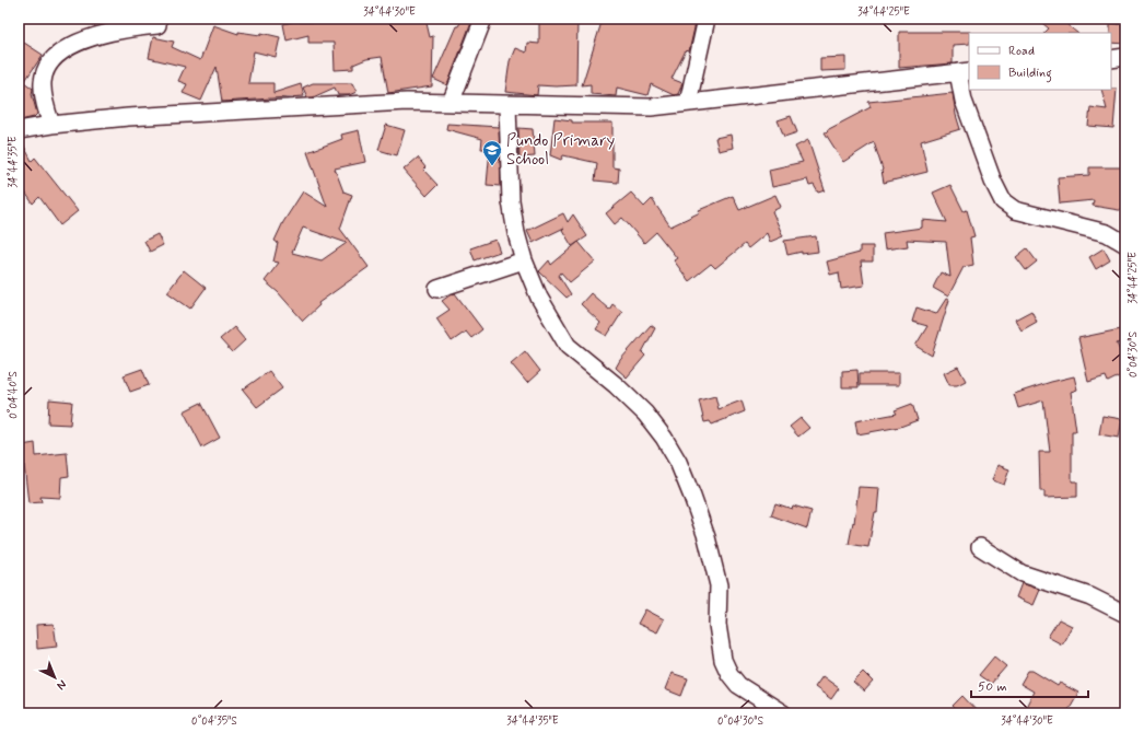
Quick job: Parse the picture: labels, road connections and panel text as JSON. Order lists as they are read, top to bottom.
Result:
{
  "places": {
    "school or university": ["Pundo Primary School"]
  },
  "legend": ["Road", "Building"],
  "scale_bar": "50 m",
  "north": "bottom right",
  "coordinates": [
    "34°44'30\"E",
    "34°44'25\"E",
    "34°44'35\"E",
    "0°04'30\"S",
    "0°04'40\"S",
    "0°04'35\"S"
  ]
}
